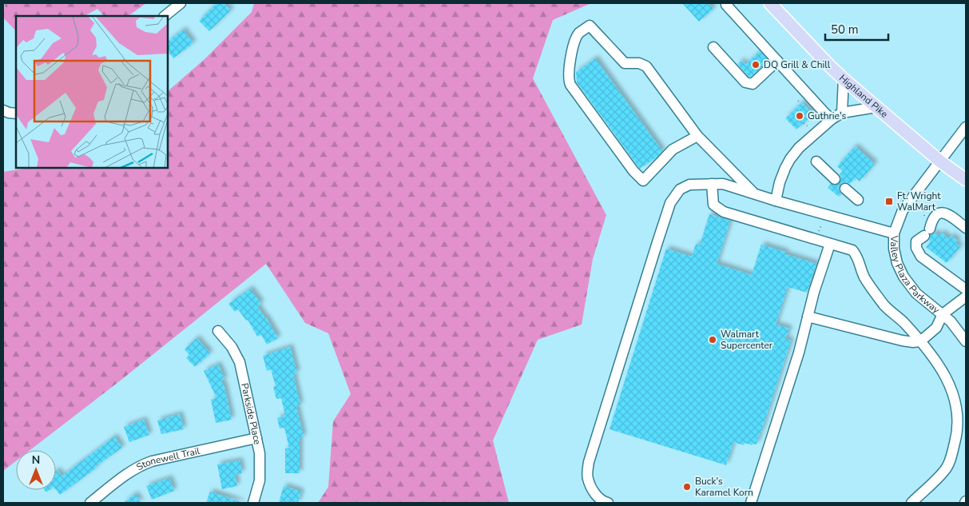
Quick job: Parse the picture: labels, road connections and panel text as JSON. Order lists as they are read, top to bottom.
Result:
{
  "streets": {
    "main road": ["Highland Pike"],
    "street": ["Valley Plaza Parkway", "Parkside Place", "Stonewell Trail"]
  },
  "crossings": [
    ["Highland Pike", "Valley Plaza Parkway"],
    ["Parkside Place", "Stonewell Trail"]
  ],
  "places": {
    "other": [
      "DQ Grill & Chill",
      "Guthrie's",
      "Walmart Supercenter",
      "Buck's Karamel Korn"
    ],
    "transit": ["Ft. Wright WalMart"]
  },
  "scale_bar": "50 m",
  "north": "top"
}
